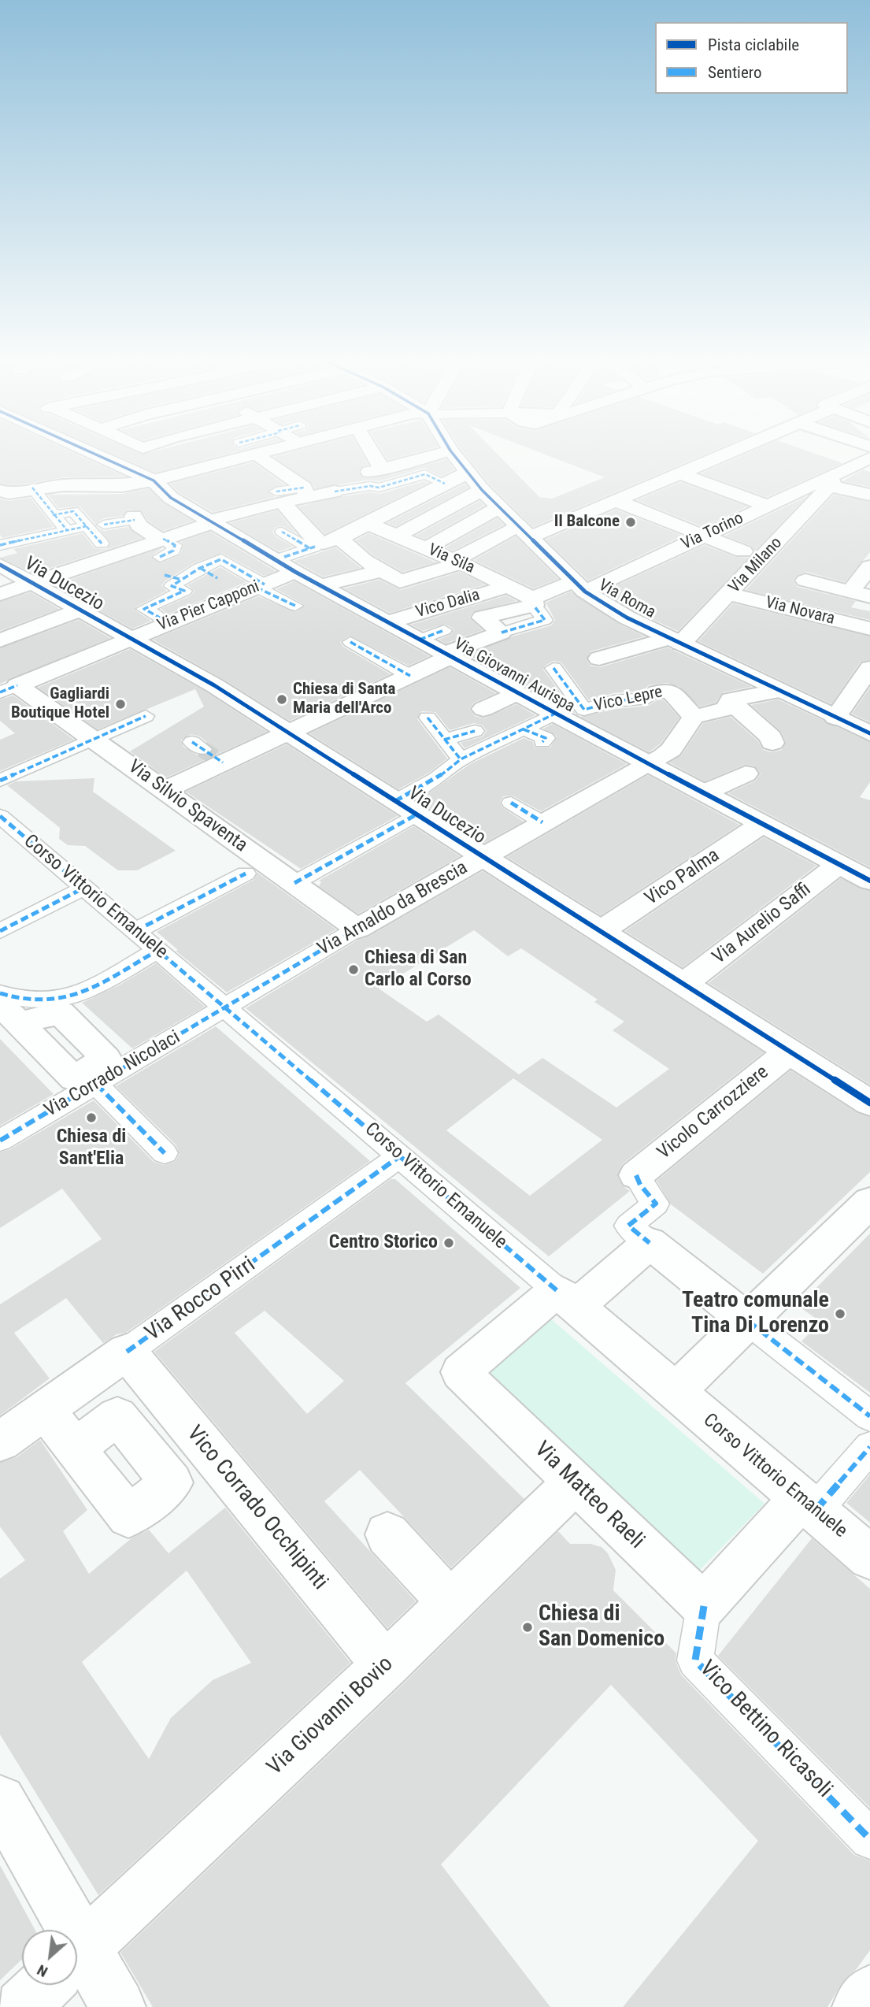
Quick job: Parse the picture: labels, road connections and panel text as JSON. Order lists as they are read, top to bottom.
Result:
{
  "streets": {
    "street": [
      "Via Torino",
      "Via Sila",
      "Via Milano",
      "Via Ducezio",
      "Via Roma",
      "Vico Dalia",
      "Via Pier Capponi",
      "Via Novara",
      "Via Giovanni Aurispa",
      "Vico Lepre",
      "Via Silvio Spaventa",
      "Vico Palma",
      "Corso Vittorio Emanuele",
      "Via Arnaldo da Brescia",
      "Via Aurelio Saffi",
      "Via Corrado Nicolaci",
      "Vicolo Carrozziere",
      "Via Rocco Pirri",
      "Via Matteo Raeli",
      "Vico Corrado Occhipinti",
      "Via Giovanni Bovio",
      "Vico Bettino Ricasoli"
    ]
  },
  "crossings": [
    ["Via Torino", "Via Sila"],
    ["Via Torino", "Via Milano"],
    ["Via Torino", "Via Ducezio"],
    ["Via Torino", "Via Roma"],
    ["Via Torino", "Via Giovanni Aurispa"],
    ["Via Torino", "Via Silvio Spaventa"],
    ["Via Sila", "Vico Dalia"],
    ["Via Milano", "Via Roma"],
    ["Via Milano", "Via Novara"],
    ["Via Ducezio", "Via Pier Capponi"],
    ["Via Ducezio", "Vico Palma"],
    ["Via Ducezio", "Via Arnaldo da Brescia"],
    ["Via Ducezio", "Via Aurelio Saffi"],
    ["Via Ducezio", "Vicolo Carrozziere"],
    ["Vico Dalia", "Via Giovanni Aurispa"],
    ["Via Pier Capponi", "Via Giovanni Aurispa"],
    ["Via Pier Capponi", "Via Silvio Spaventa"],
    ["Via Giovanni Aurispa", "Vico Palma"],
    ["Via Giovanni Aurispa", "Via Arnaldo da Brescia"],
    ["Via Giovanni Aurispa", "Via Aurelio Saffi"],
    ["Vico Lepre", "Via Arnaldo da Brescia"],
    ["Via Silvio Spaventa", "Via Arnaldo da Brescia"],
    ["Corso Vittorio Emanuele", "Via Arnaldo da Brescia"],
    ["Corso Vittorio Emanuele", "Via Corrado Nicolaci"],
    ["Corso Vittorio Emanuele", "Via Rocco Pirri"],
    ["Corso Vittorio Emanuele", "Via Matteo Raeli"],
    ["Via Arnaldo da Brescia", "Via Corrado Nicolaci"],
    ["Via Rocco Pirri", "Vico Corrado Occhipinti"],
    ["Via Matteo Raeli", "Via Giovanni Bovio"],
    ["Via Matteo Raeli", "Vico Bettino Ricasoli"],
    ["Vico Corrado Occhipinti", "Via Giovanni Bovio"]
  ],
  "places": [
    "Il Balcone",
    "Chiesa di Santa Maria dell'Arco",
    "Gagliardi Boutique Hotel",
    "Chiesa di San Carlo al Corso",
    "Chiesa di Sant'Elia",
    "Centro Storico",
    "Teatro comunale Tina Di Lorenzo",
    "Chiesa di San Domenico"
  ],
  "legend": ["Pista ciclabile", "Sentiero"],
  "north": "bottom left"
}
